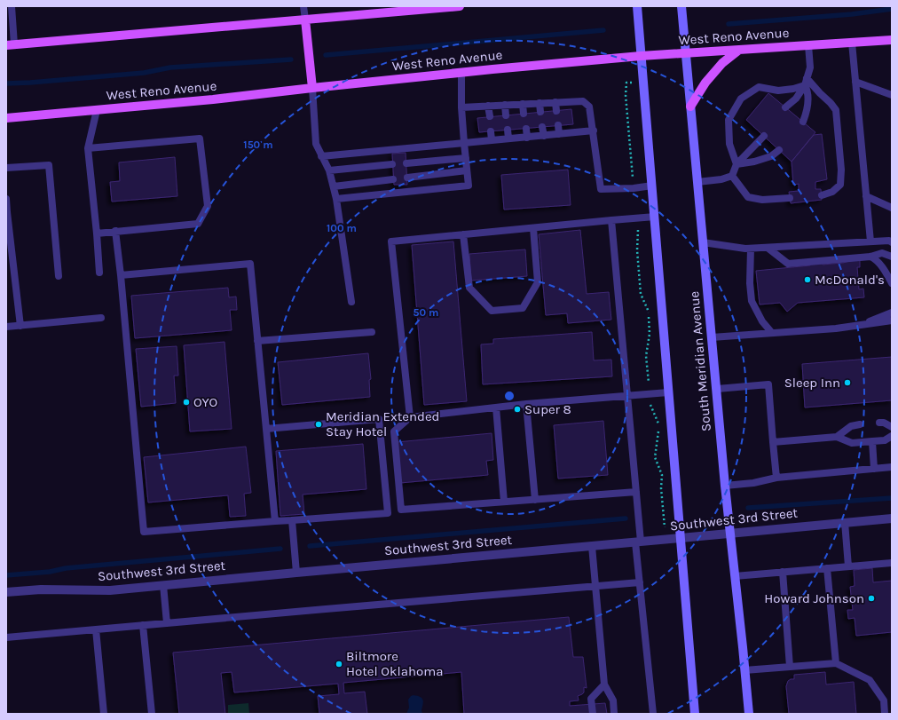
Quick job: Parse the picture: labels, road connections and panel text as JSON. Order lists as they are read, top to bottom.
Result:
{
  "streets": {
    "main road": ["West Reno Avenue", "South Meridian Avenue"],
    "street": ["Southwest 3rd Street"]
  },
  "crossings": [
    ["West Reno Avenue", "South Meridian Avenue"],
    ["South Meridian Avenue", "Southwest 3rd Street"]
  ],
  "places": [
    "McDonald's",
    "Sleep Inn",
    "OYO",
    "Super 8",
    "Meridian Extended Stay Hotel",
    "Howard Johnson",
    "Biltmore Hotel Oklahoma"
  ],
  "rings": ["150 m", "100 m", "50 m"]
}
